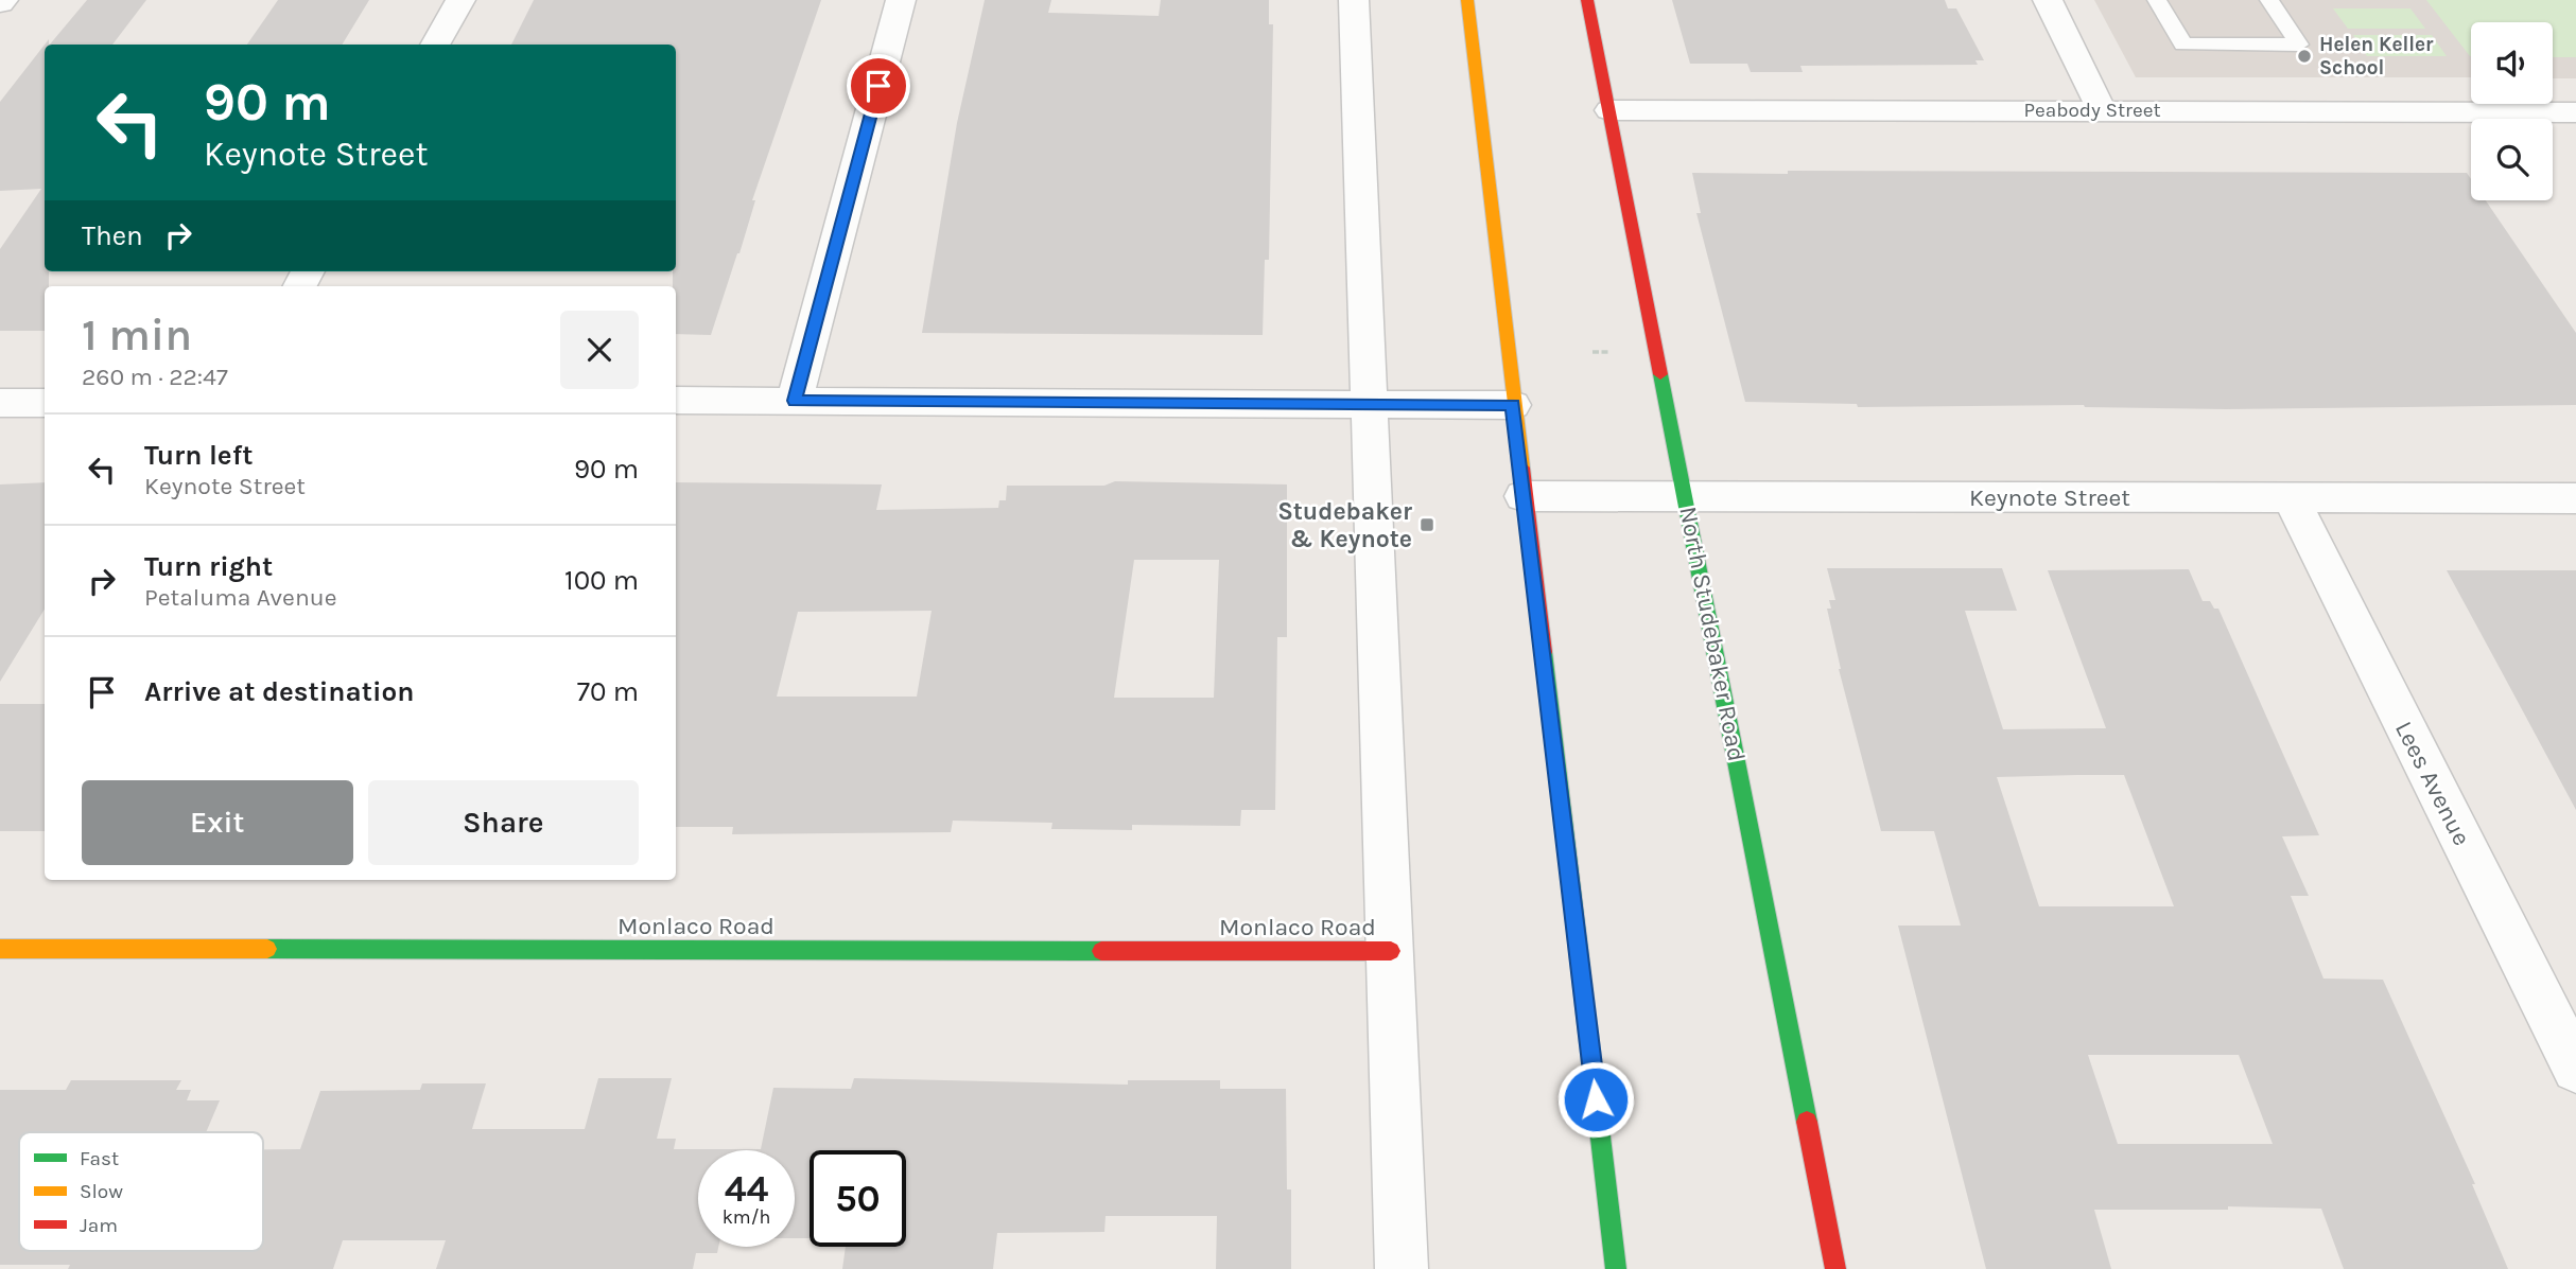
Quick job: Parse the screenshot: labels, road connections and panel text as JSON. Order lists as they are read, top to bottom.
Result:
{
  "streets": {
    "street": [
      "Peabody Street",
      "Keynote Street",
      "North Studebaker Road",
      "Lees Avenue",
      "Monlaco Road"
    ]
  },
  "crossings": [
    ["Peabody Street", "North Studebaker Road"],
    ["Keynote Street", "North Studebaker Road"],
    ["Keynote Street", "Lees Avenue"]
  ],
  "places": {
    "other": ["Helen Keller School"],
    "transit": ["Studebaker & Keynote"]
  },
  "legend": ["Fast", "Slow", "Jam"],
  "page": {
    "turn": ["90 m", "Keynote Street"],
    "then": "Then",
    "heading": ["1 min", "260 m · 22:47"],
    "list": [
      {
        "name": "Turn left",
        "note": "Keynote Street",
        "value": "90 m"
      },
      {
        "name": "Turn right",
        "note": "Petaluma Avenue",
        "value": "100 m"
      },
      {
        "name": "Arrive at destination",
        "value": "70 m"
      }
    ],
    "buttons": ["Exit", "Share"],
    "speed": "44 km/h",
    "limit": "50"
  }
}
